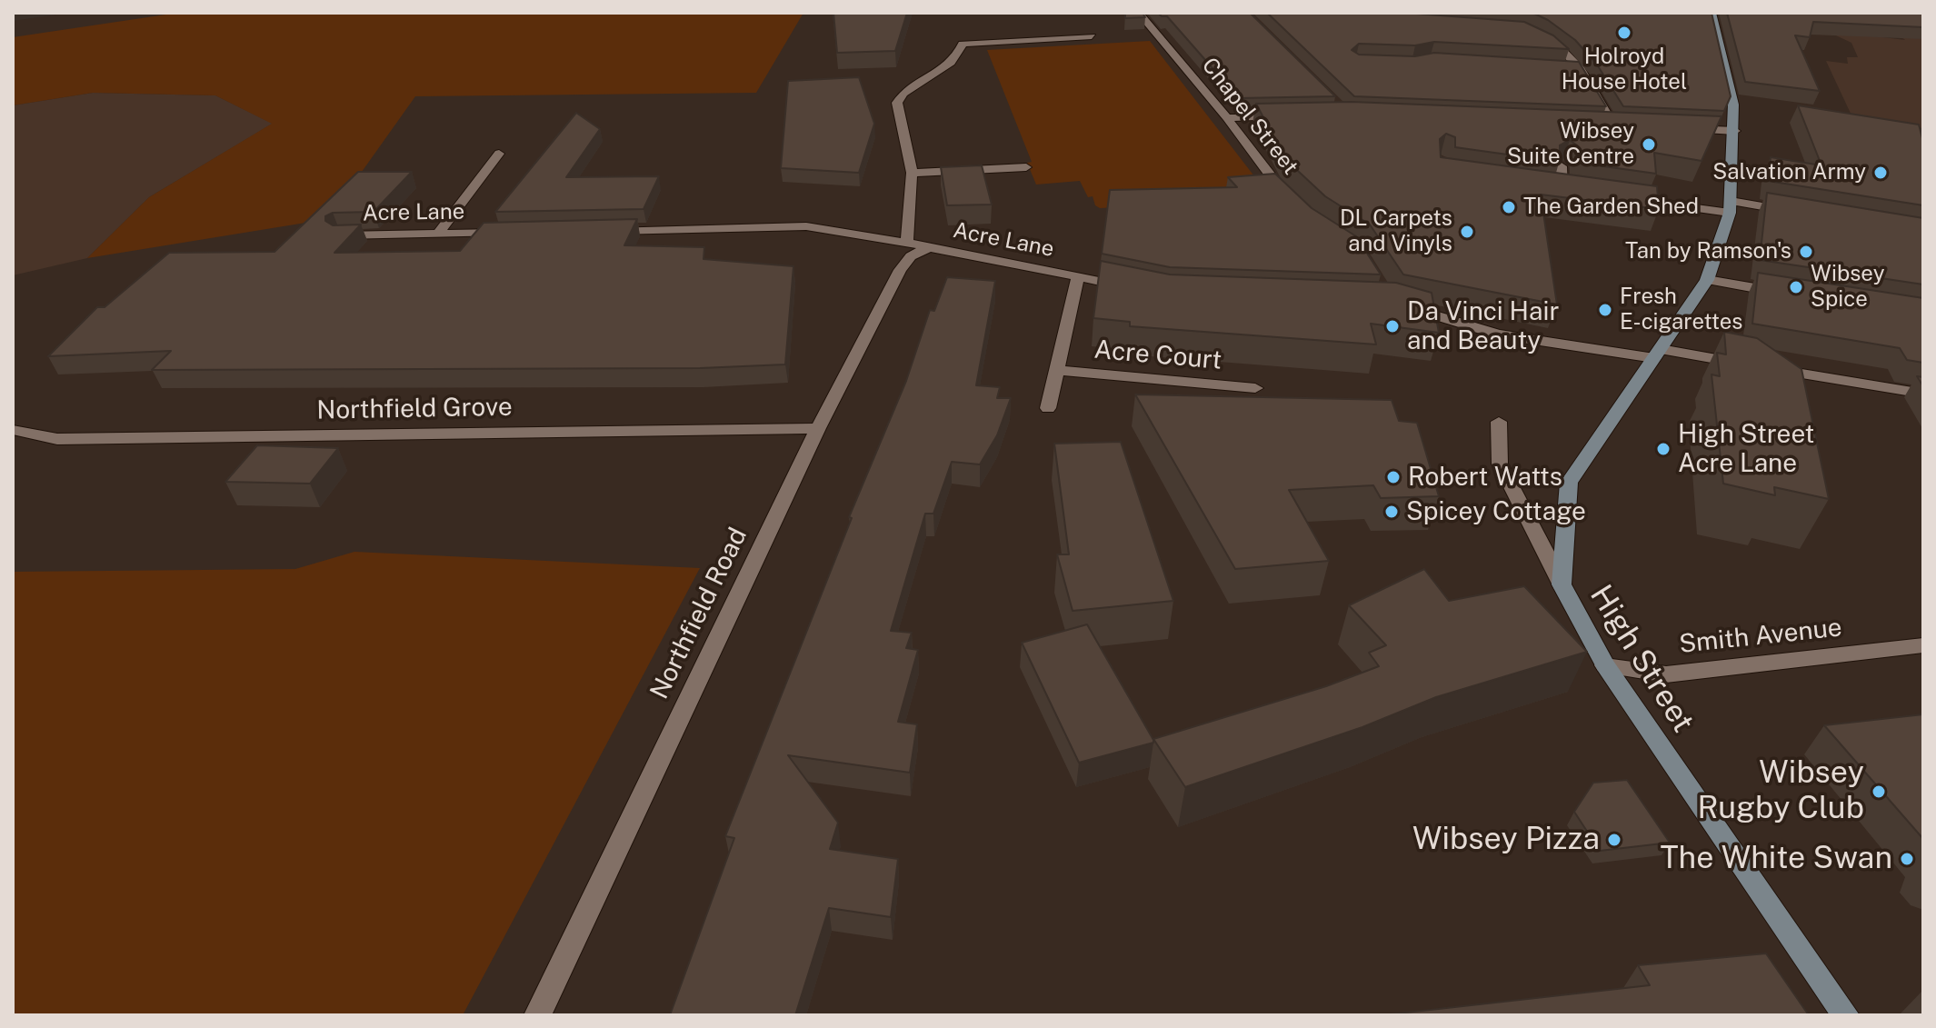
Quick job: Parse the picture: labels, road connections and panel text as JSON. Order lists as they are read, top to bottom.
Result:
{
  "streets": {
    "main road": ["High Street"],
    "street": [
      "Chapel Street",
      "Acre Lane",
      "Acre Court",
      "Northfield Grove",
      "Northfield Road",
      "Smith Avenue"
    ]
  },
  "crossings": [
    ["Acre Lane", "Acre Court"],
    ["Acre Lane", "Northfield Road"],
    ["Northfield Grove", "Northfield Road"],
    ["Smith Avenue", "High Street"]
  ],
  "places": [
    "Holroyd House Hotel",
    "Wibsey Suite Centre",
    "Salvation Army",
    "The Garden Shed",
    "DL Carpets and Vinyls",
    "Tan by Ramson's",
    "Wibsey Spice",
    "Fresh E-cigarettes",
    "Da Vinci Hair and Beauty",
    "High Street Acre Lane",
    "Robert Watts",
    "Spicey Cottage",
    "Wibsey Rugby Club",
    "Wibsey Pizza",
    "The White Swan"
  ]
}
